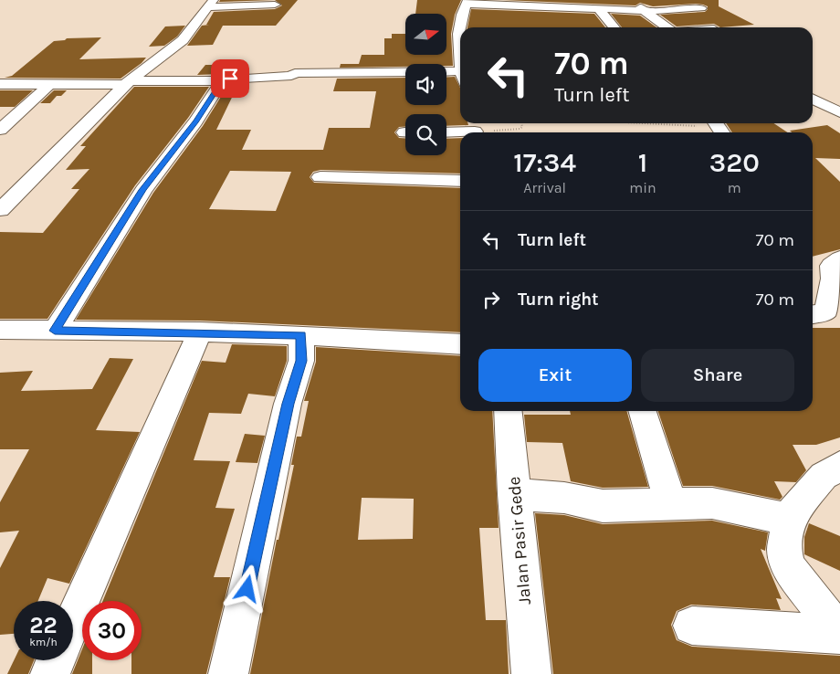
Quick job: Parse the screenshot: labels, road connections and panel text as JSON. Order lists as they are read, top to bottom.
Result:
{
  "streets": {
    "street": ["Jalan Pasir Gede"]
  },
  "north": "right",
  "page": {
    "turn": ["70 m", "Turn left"],
    "eta": [
      "17:34",
      "Arrival",
      "1",
      "min",
      "320",
      "m"
    ],
    "list": [
      {
        "name": "Turn left",
        "value": "70 m"
      },
      {
        "name": "Turn right",
        "value": "70 m"
      }
    ],
    "buttons": ["Exit", "Share"],
    "speed": "22 km/h",
    "limit": "30"
  }
}
